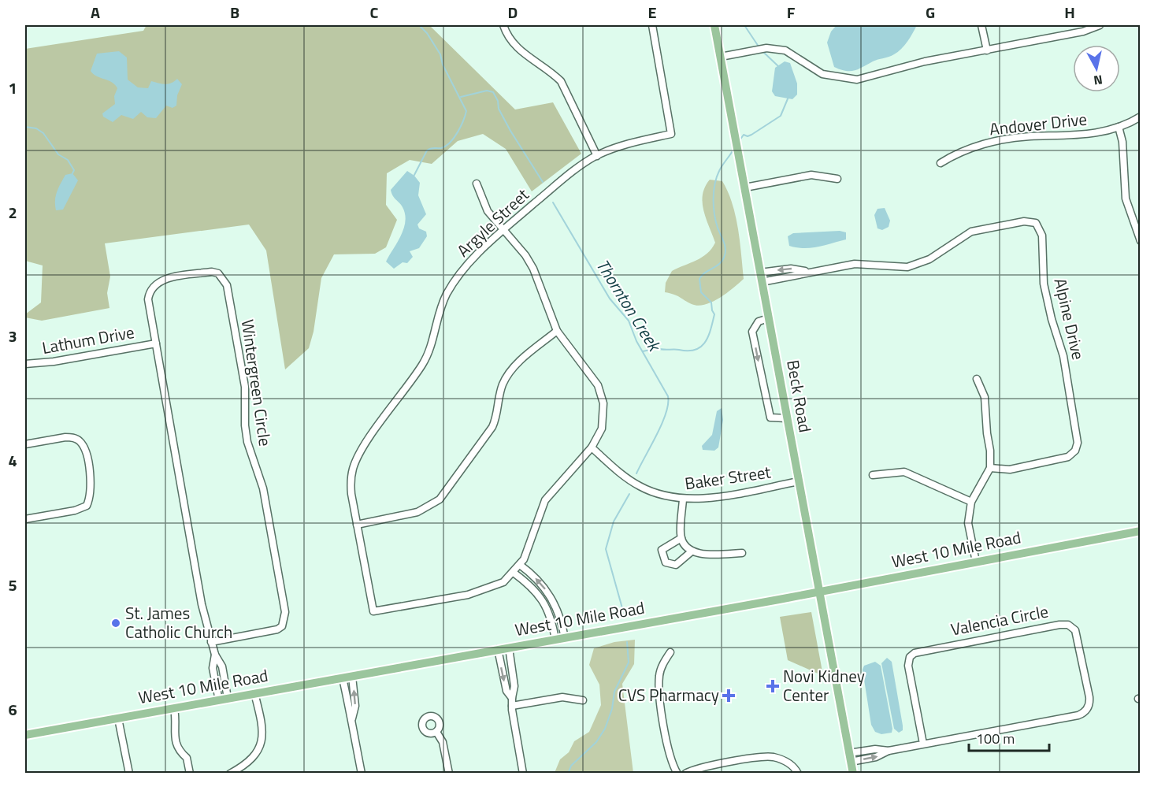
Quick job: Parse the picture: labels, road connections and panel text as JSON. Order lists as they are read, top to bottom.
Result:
{
  "streets": {
    "main road": ["Beck Road", "West 10 Mile Road"],
    "street": [
      "Andover Drive",
      "Argyle Street",
      "Alpine Drive",
      "Lathum Drive",
      "Wintergreen Circle",
      "Baker Street",
      "Valencia Circle"
    ]
  },
  "crossings": [
    ["Alpine Drive", "Beck Road"],
    ["Lathum Drive", "Wintergreen Circle"],
    ["Wintergreen Circle", "West 10 Mile Road"],
    ["Beck Road", "Baker Street"],
    ["Beck Road", "West 10 Mile Road"],
    ["Beck Road", "Valencia Circle"]
  ],
  "water": ["Thornton Creek"],
  "places": {
    "other": ["St. James Catholic Church"],
    "health": ["Novi Kidney Center", "CVS Pharmacy"]
  },
  "scale_bar": "100 m",
  "north": "bottom",
  "grid": {
    "columns": [
      "A",
      "B",
      "C",
      "D",
      "E",
      "F",
      "G",
      "H"
    ],
    "rows": [
      "1",
      "2",
      "3",
      "4",
      "5",
      "6"
    ]
  }
}
